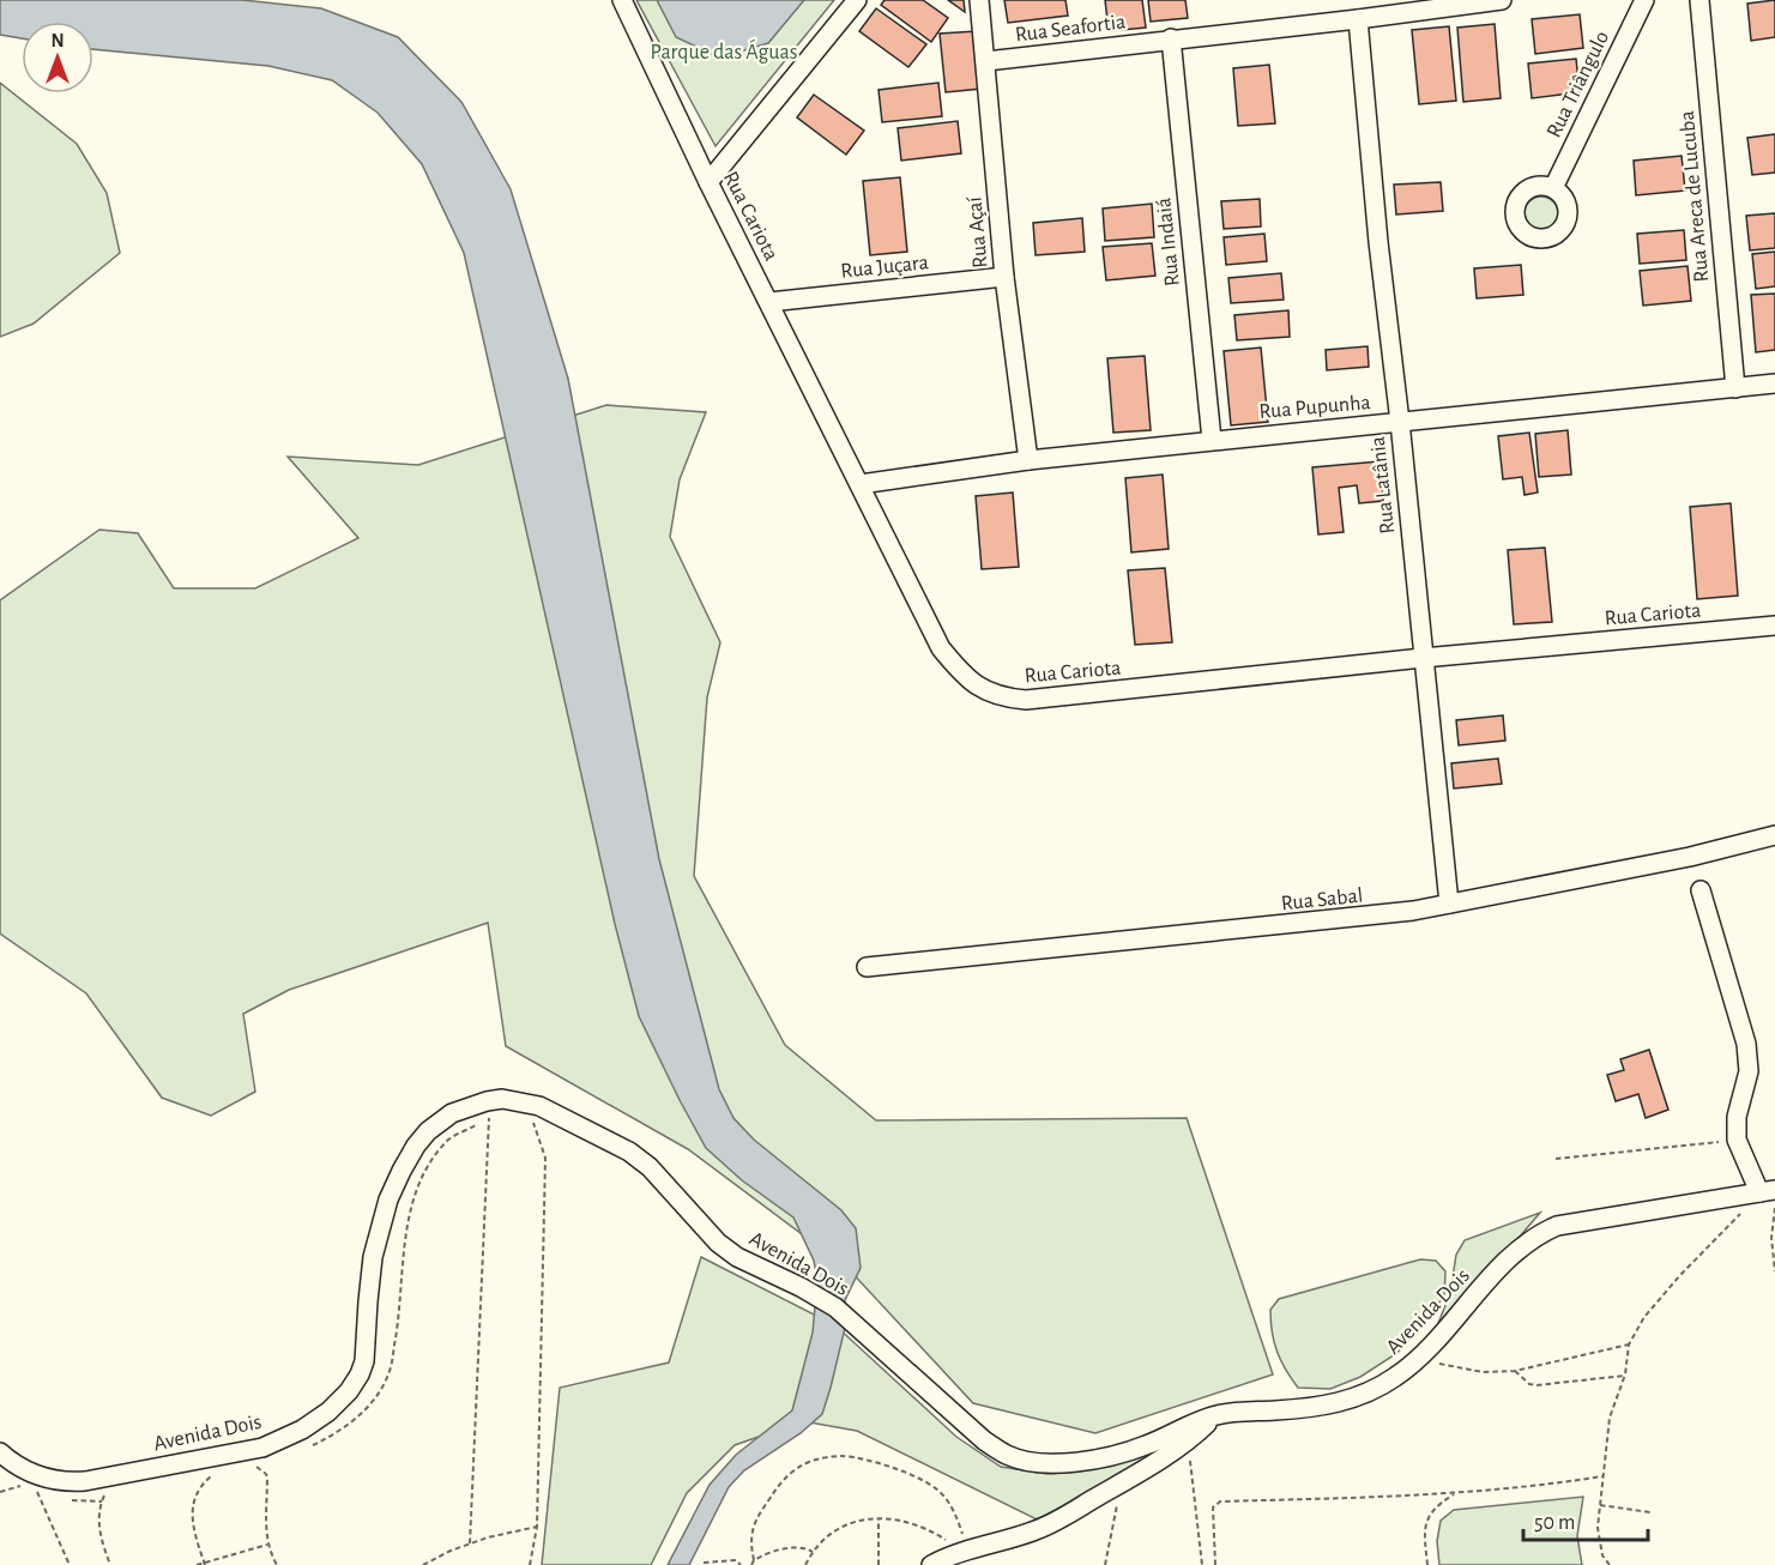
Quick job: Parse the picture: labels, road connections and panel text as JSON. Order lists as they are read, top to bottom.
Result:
{
  "streets": {
    "street": [
      "Rua Seafortia",
      "Rua Triângulo",
      "Rua Areca de Lucuba",
      "Rua Cariota",
      "Rua Açaí",
      "Rua Indaiá",
      "Rua Juçara",
      "Rua Pupunha",
      "Rua Latânia",
      "Rua Sabal",
      "Avenida Dois"
    ]
  },
  "crossings": [
    ["Rua Seafortia", "Rua Açaí"],
    ["Rua Seafortia", "Rua Indaiá"],
    ["Rua Seafortia", "Rua Latânia"],
    ["Rua Areca de Lucuba", "Rua Pupunha"],
    ["Rua Cariota", "Rua Juçara"],
    ["Rua Cariota", "Rua Pupunha"],
    ["Rua Cariota", "Rua Latânia"],
    ["Rua Açaí", "Rua Juçara"],
    ["Rua Açaí", "Rua Pupunha"],
    ["Rua Indaiá", "Rua Pupunha"],
    ["Rua Pupunha", "Rua Latânia"],
    ["Rua Latânia", "Rua Sabal"]
  ],
  "parks": ["Parque das Águas"],
  "scale_bar": "50 m",
  "north": "top"
}
